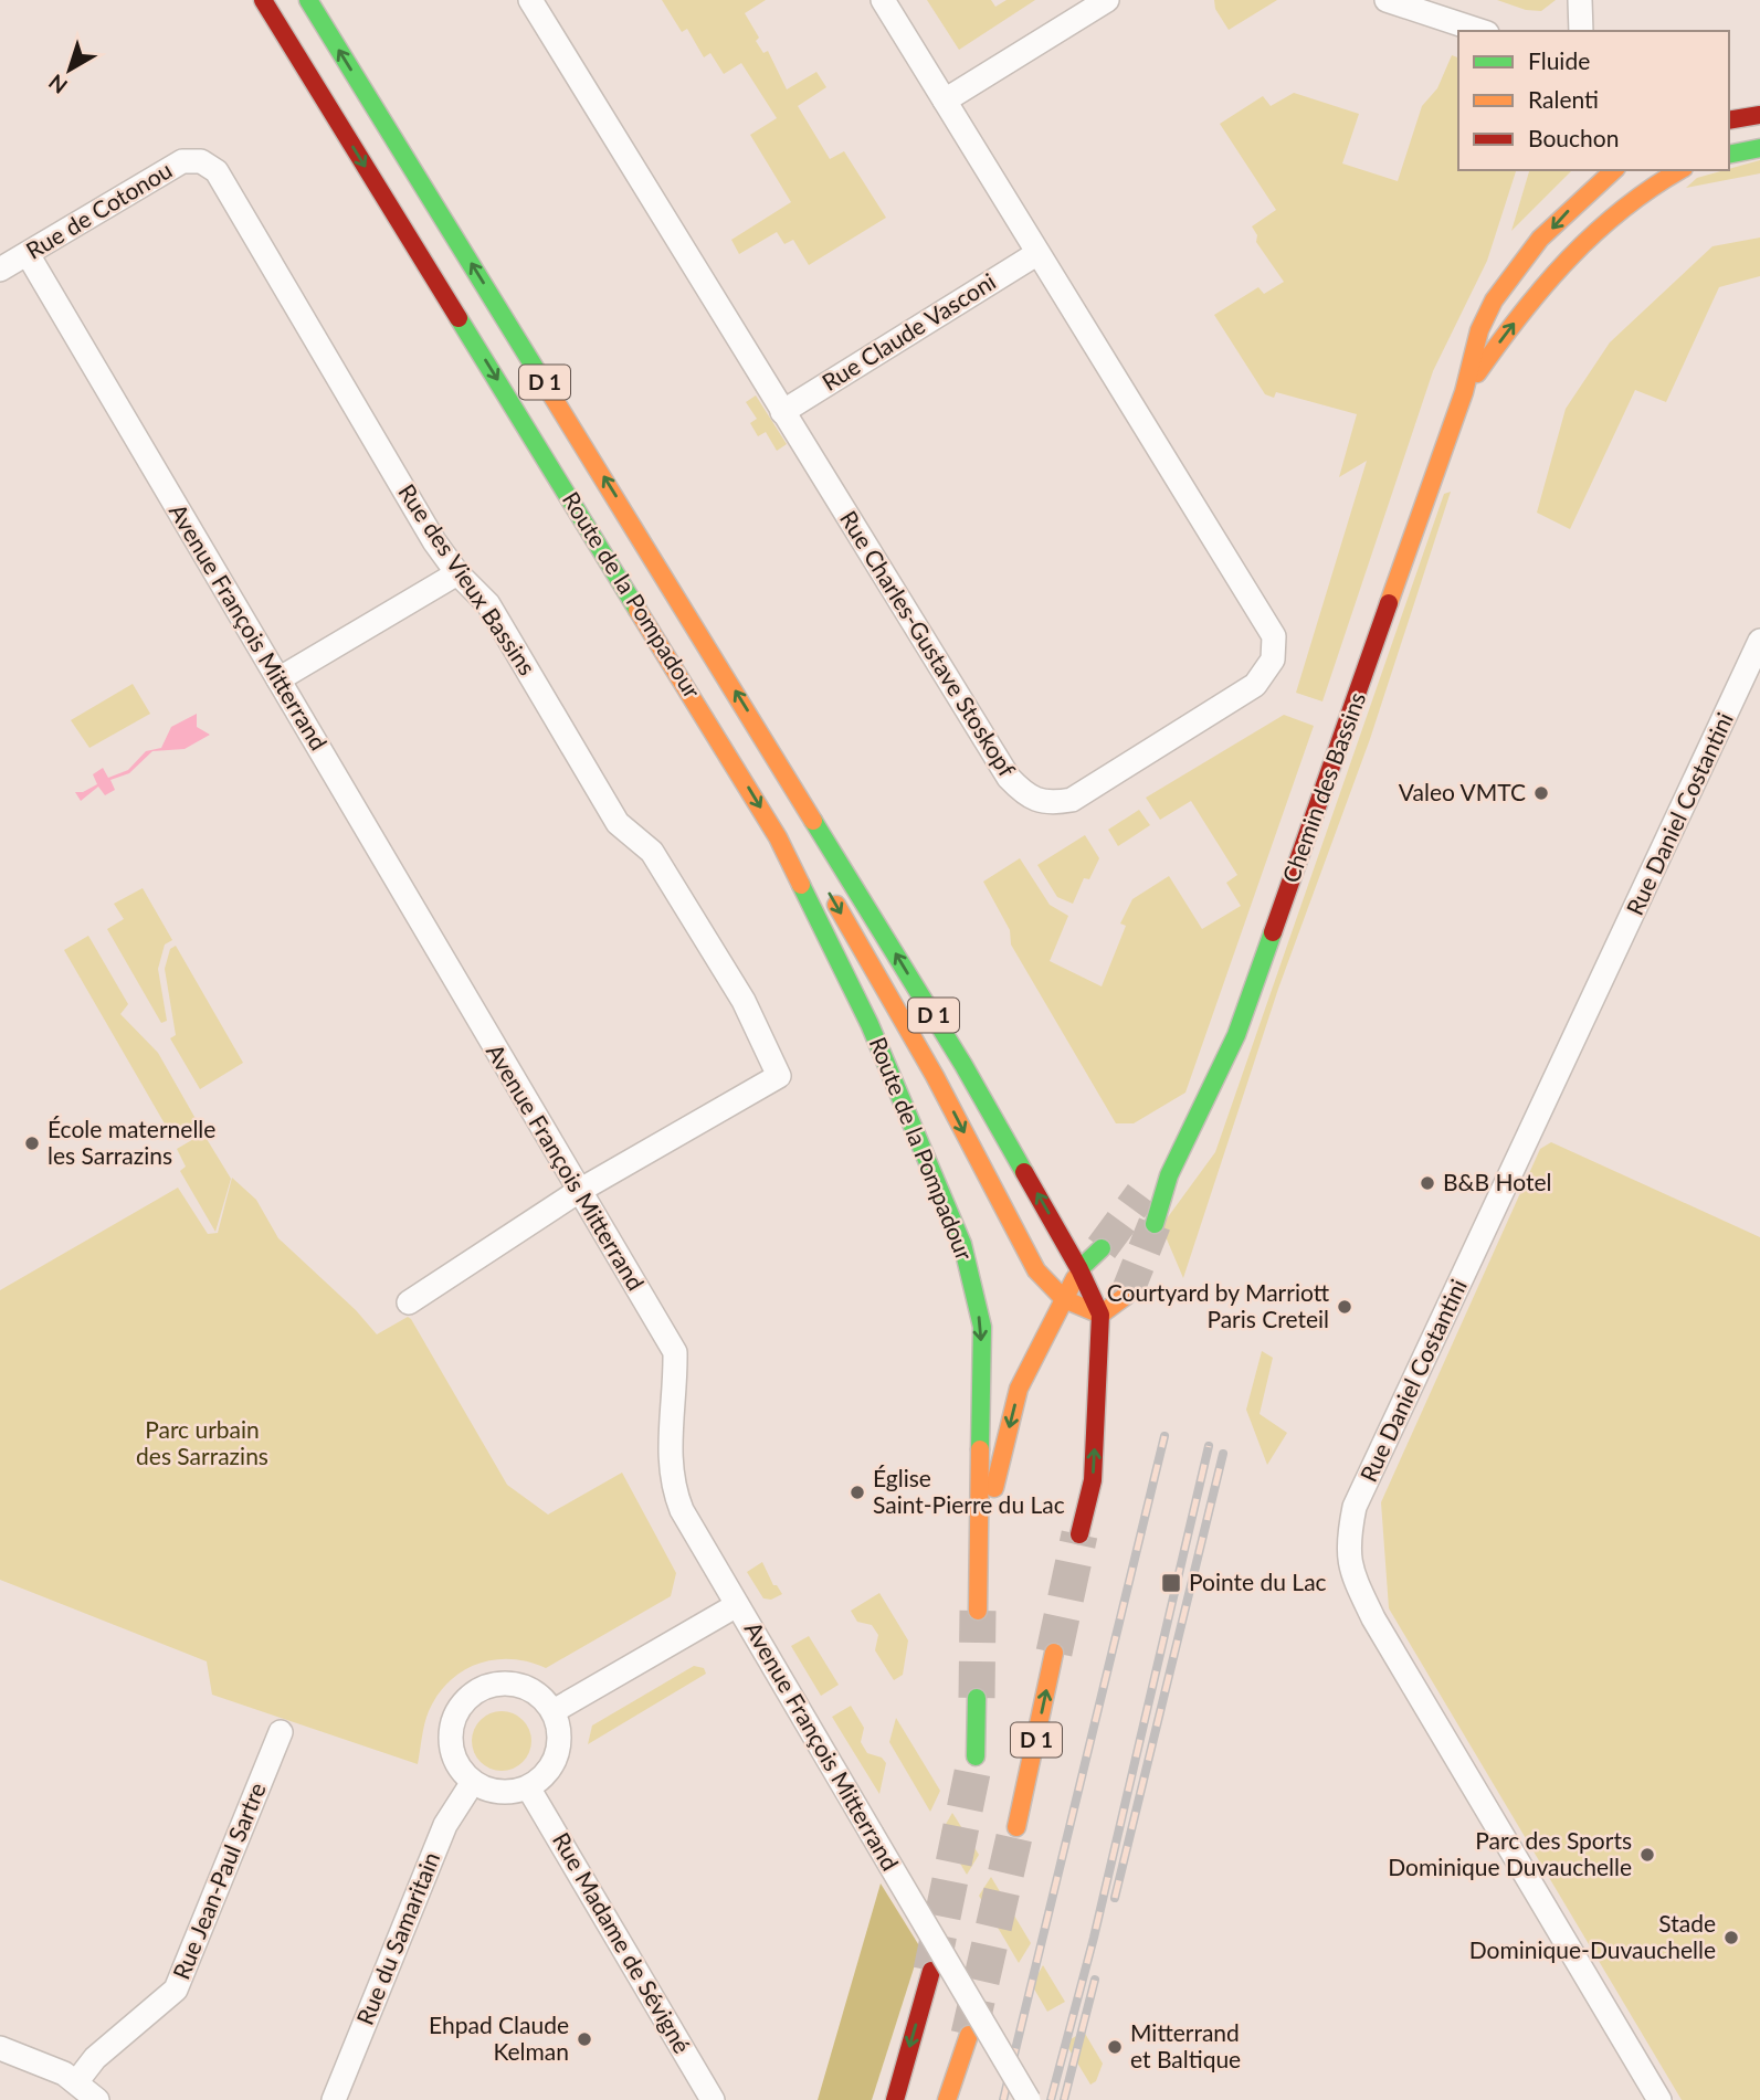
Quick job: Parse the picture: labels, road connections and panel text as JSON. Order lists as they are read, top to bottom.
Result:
{
  "streets": {
    "main road": ["D 1", "Route de la Pompadour", "Chemin des Bassins"],
    "street": [
      "Rue de Cotonou",
      "Rue Claude Vasconi",
      "Rue des Vieux Bassins",
      "Avenue François Mitterrand",
      "Rue Charles-Gustave Stoskopf",
      "Rue Daniel Costantini",
      "Rue Jean-Paul Sartre",
      "Rue du Samaritain",
      "Rue Madame de Sévigné"
    ]
  },
  "crossings": [
    ["Rue de Cotonou", "Rue des Vieux Bassins"],
    ["Rue de Cotonou", "Avenue François Mitterrand"],
    ["Rue Claude Vasconi", "Rue Charles-Gustave Stoskopf"],
    ["D 1", "Route de la Pompadour"],
    ["Rue des Vieux Bassins", "Avenue François Mitterrand"],
    ["Rue du Samaritain", "Rue Madame de Sévigné"]
  ],
  "parks": ["Parc urbain des Sarrazins"],
  "places": {
    "other": [
      "Valeo VMTC",
      "École maternelle les Sarrazins",
      "B&B Hotel",
      "Courtyard by Marriott Paris Creteil",
      "Église Saint-Pierre du Lac",
      "Parc des Sports Dominique Duvauchelle",
      "Stade Dominique-Duvauchelle",
      "Ehpad Claude Kelman",
      "Mitterrand et Baltique"
    ],
    "transit": ["Pointe du Lac"]
  },
  "legend": ["Fluide", "Ralenti", "Bouchon"],
  "north": "bottom left"
}
